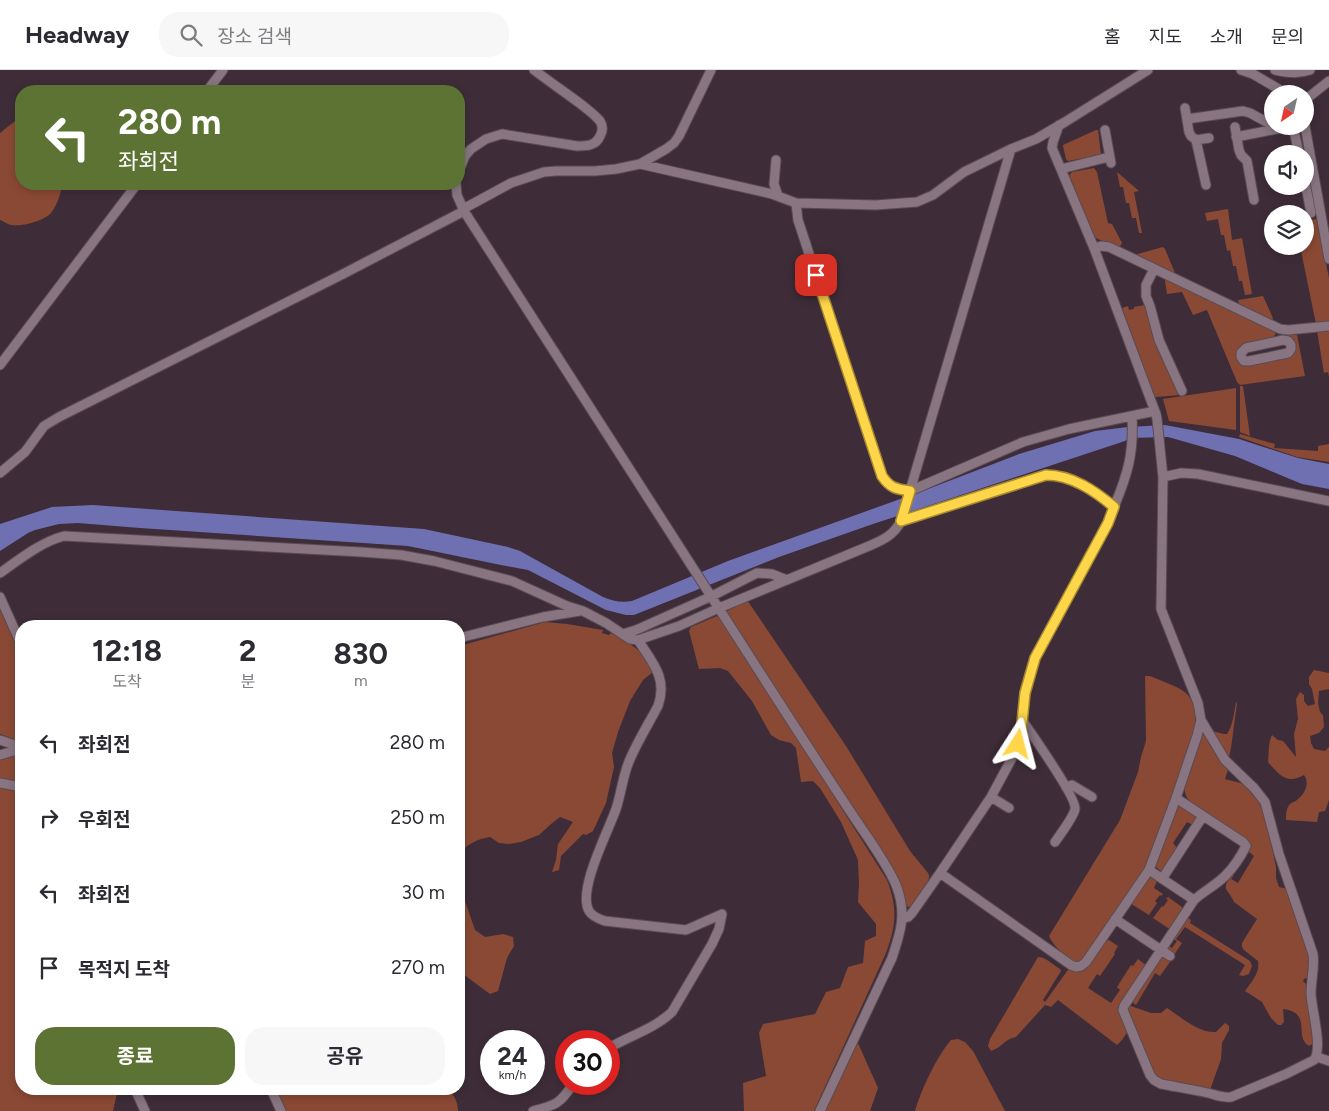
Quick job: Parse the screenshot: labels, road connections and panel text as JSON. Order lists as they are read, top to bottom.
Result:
{
  "north": "bottom left",
  "page": {
    "header": "Headway",
    "search": "장소 검색",
    "nav": [
      "홈",
      "지도",
      "소개",
      "문의"
    ],
    "turn": ["280 m", "좌회전"],
    "eta": [
      "12:18",
      "도착",
      "2",
      "분",
      "830",
      "m"
    ],
    "list": [
      {
        "name": "좌회전",
        "value": "280 m"
      },
      {
        "name": "우회전",
        "value": "250 m"
      },
      {
        "name": "좌회전",
        "value": "30 m"
      },
      {
        "name": "목적지 도착",
        "value": "270 m"
      }
    ],
    "buttons": ["종료", "공유"],
    "speed": "24 km/h",
    "limit": "30"
  }
}
